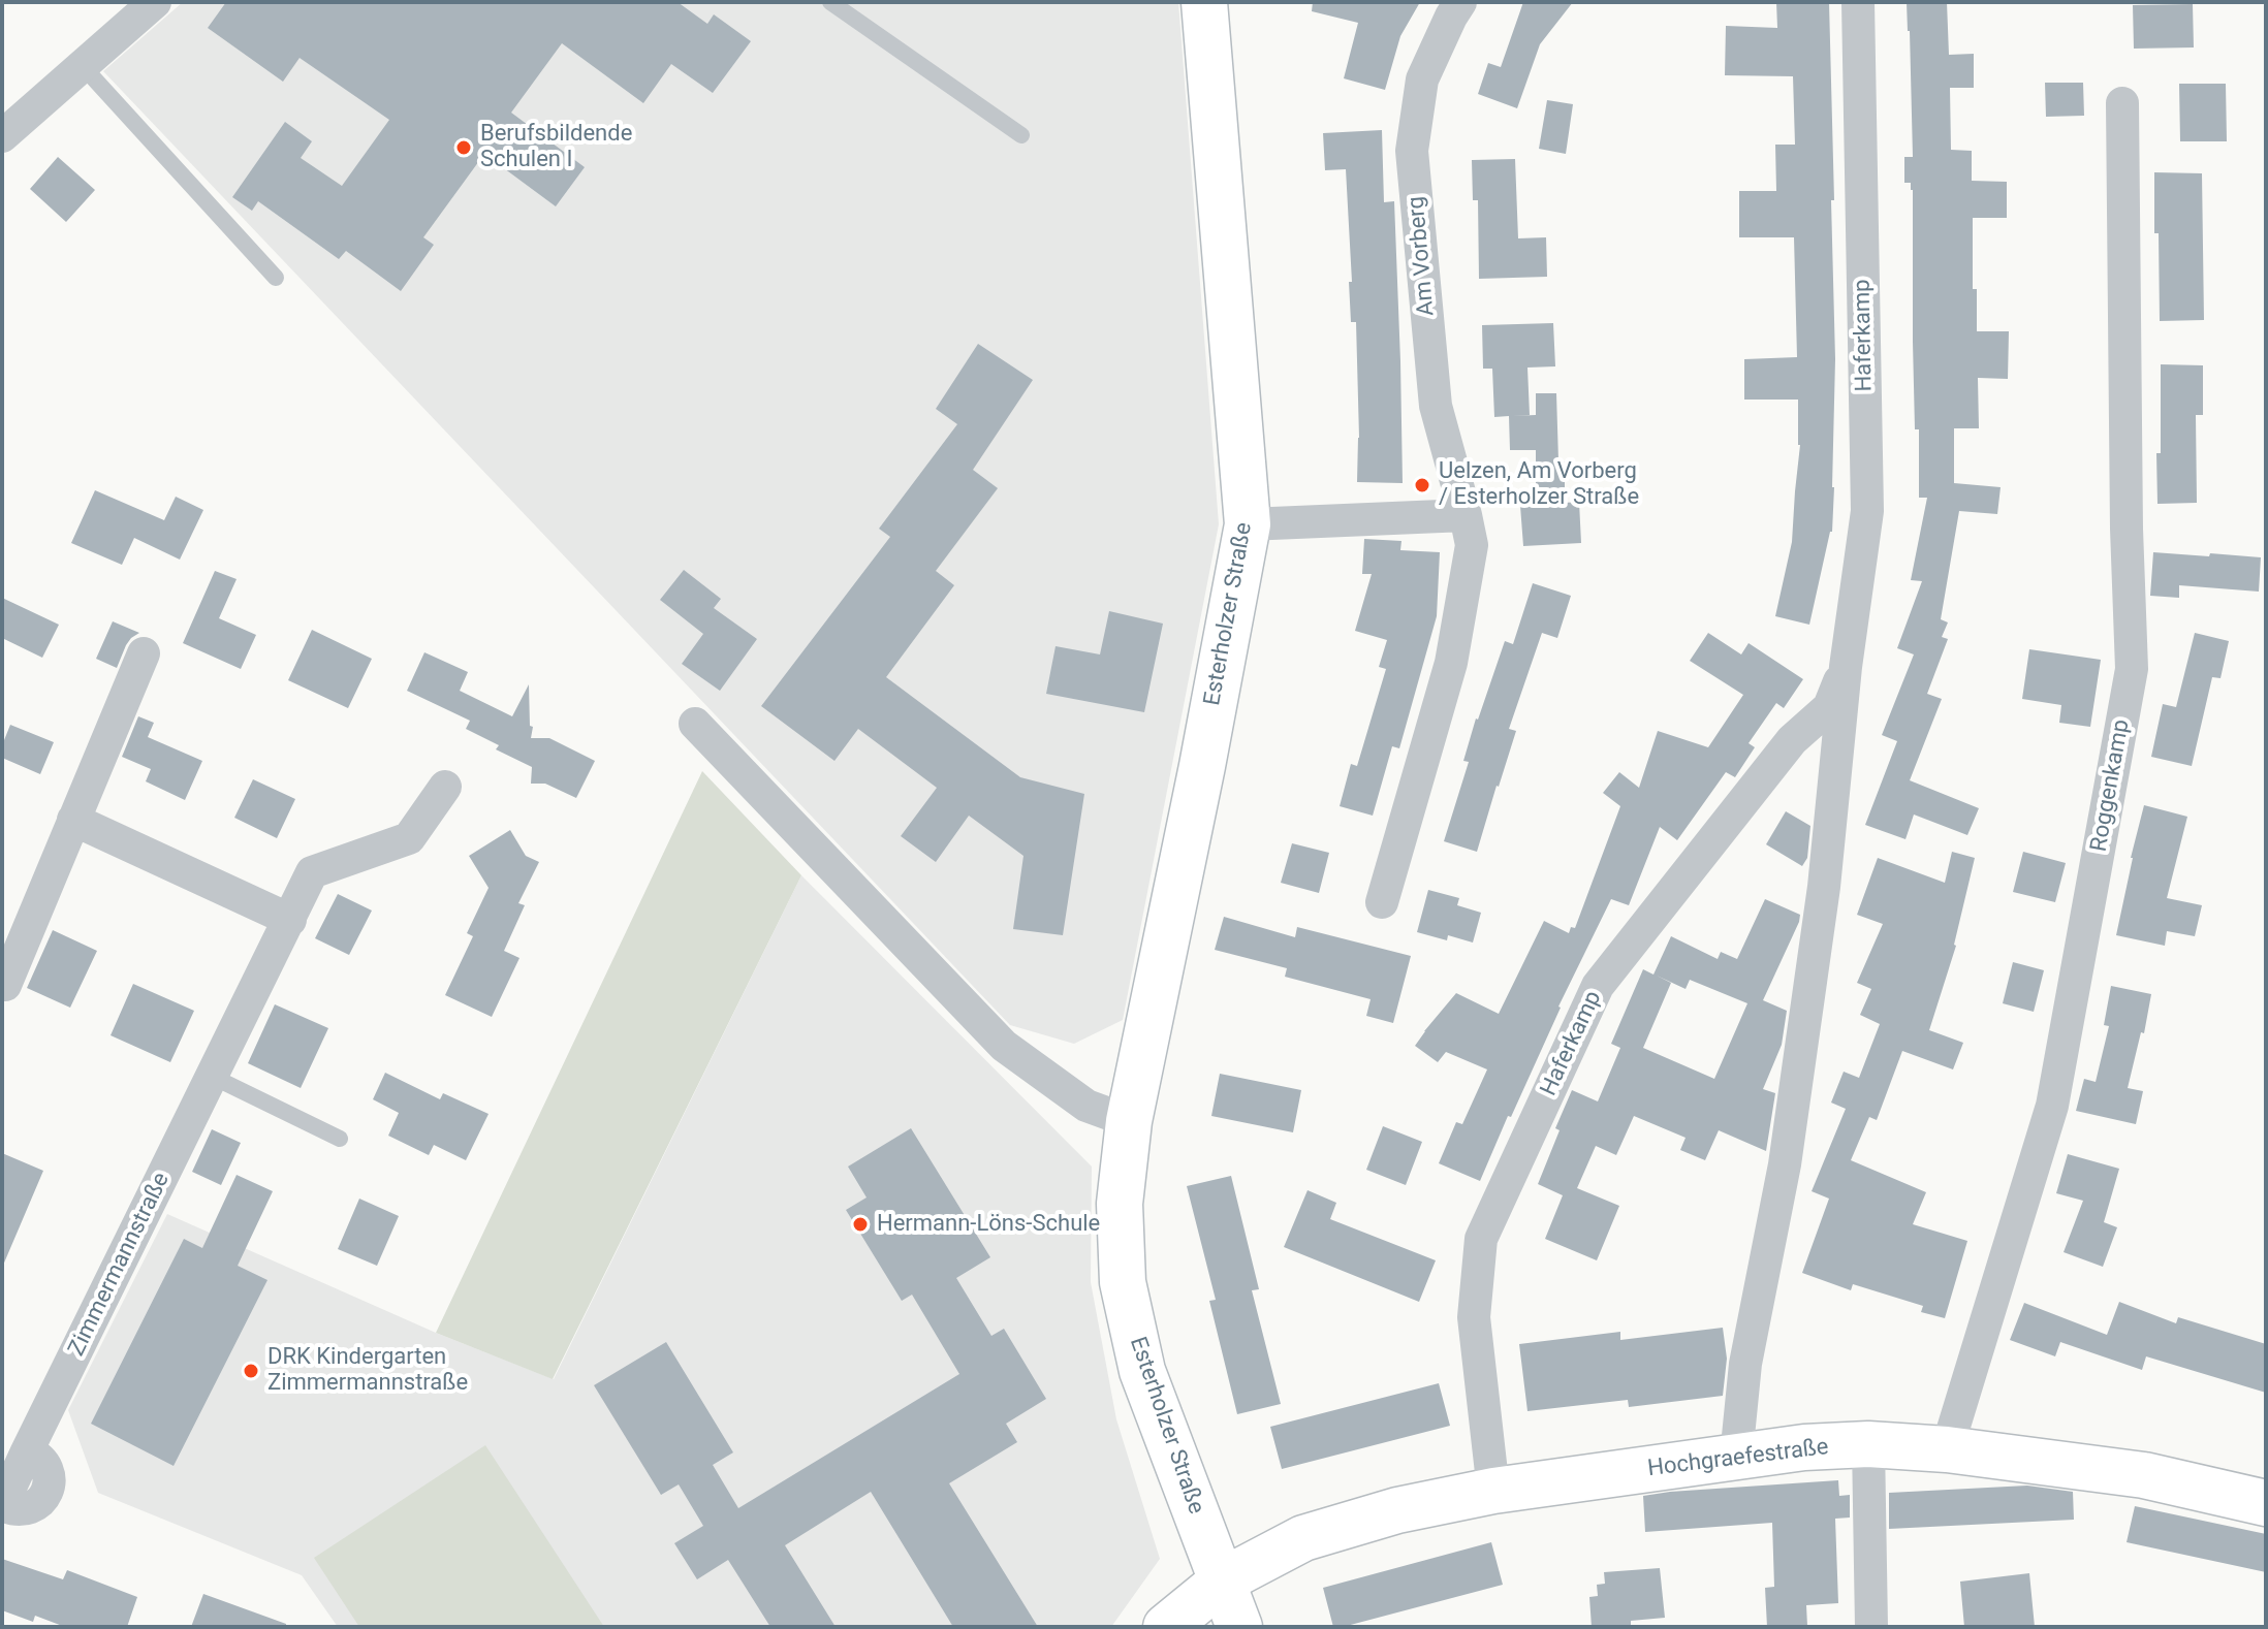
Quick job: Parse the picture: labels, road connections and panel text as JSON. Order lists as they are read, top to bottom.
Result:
{
  "streets": {
    "main road": ["Esterholzer Straße", "Hochgraefestraße"],
    "street": [
      "Am Vorberg",
      "Haferkamp",
      "Roggenkamp",
      "Zimmermannstraße"
    ]
  },
  "crossings": [
    ["Haferkamp", "Hochgraefestraße"],
    ["Esterholzer Straße", "Hochgraefestraße"],
    ["Roggenkamp", "Hochgraefestraße"]
  ],
  "places": [
    "Berufsbildende Schulen I",
    "Uelzen, Am Vorberg / Esterholzer Straße",
    "Hermann-Löns-Schule",
    "DRK Kindergarten Zimmermannstraße"
  ]
}
